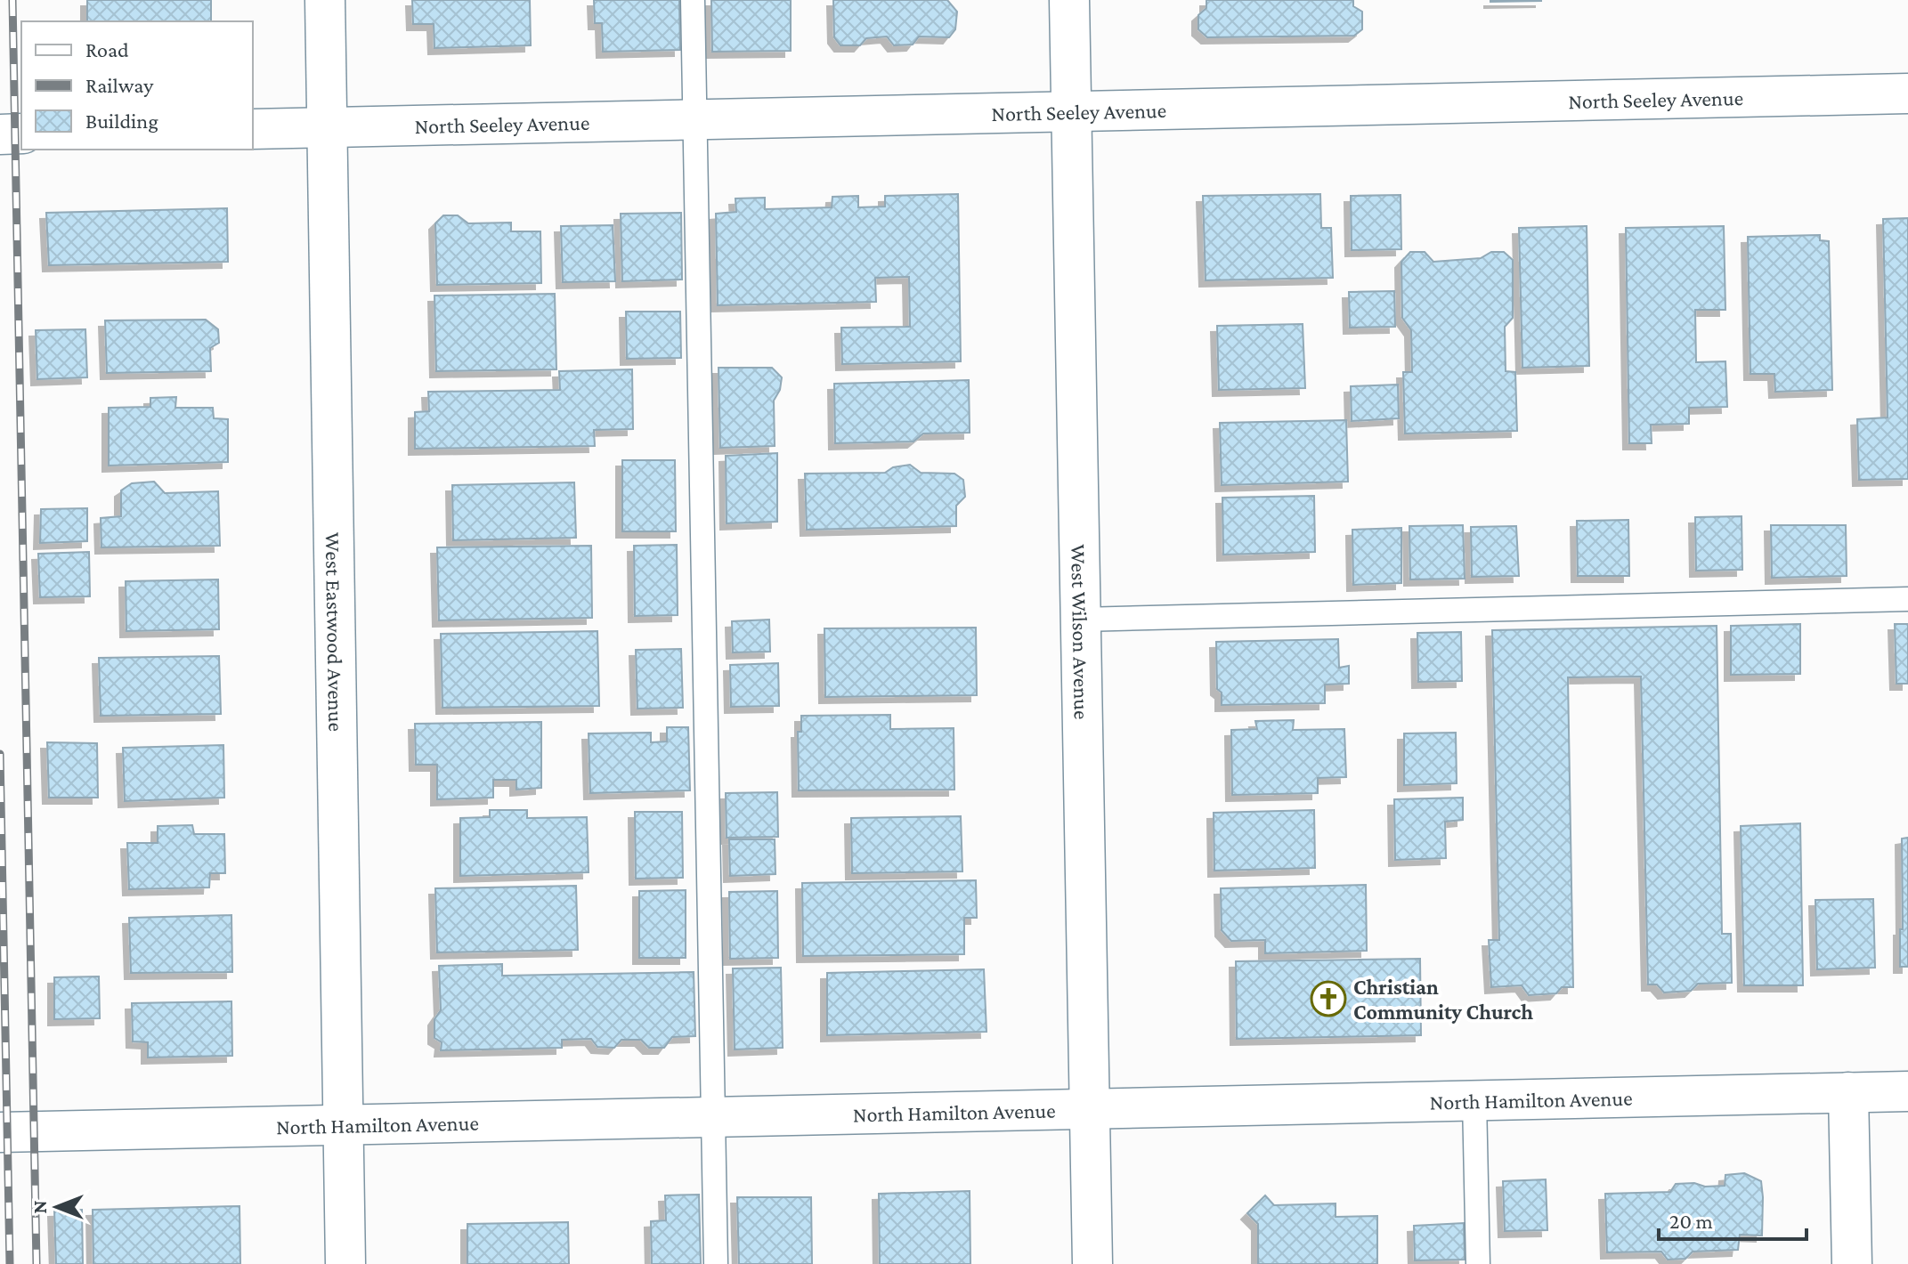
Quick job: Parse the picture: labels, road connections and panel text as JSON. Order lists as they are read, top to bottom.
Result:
{
  "streets": {
    "street": [
      "North Seeley Avenue",
      "West Eastwood Avenue",
      "West Wilson Avenue",
      "North Hamilton Avenue"
    ]
  },
  "crossings": [
    ["North Seeley Avenue", "West Eastwood Avenue"],
    ["North Seeley Avenue", "West Wilson Avenue"],
    ["West Eastwood Avenue", "North Hamilton Avenue"],
    ["West Wilson Avenue", "North Hamilton Avenue"]
  ],
  "places": {
    "church": ["Christian Community Church"]
  },
  "legend": ["Road", "Railway", "Building"],
  "scale_bar": "20 m",
  "north": "left"
}
